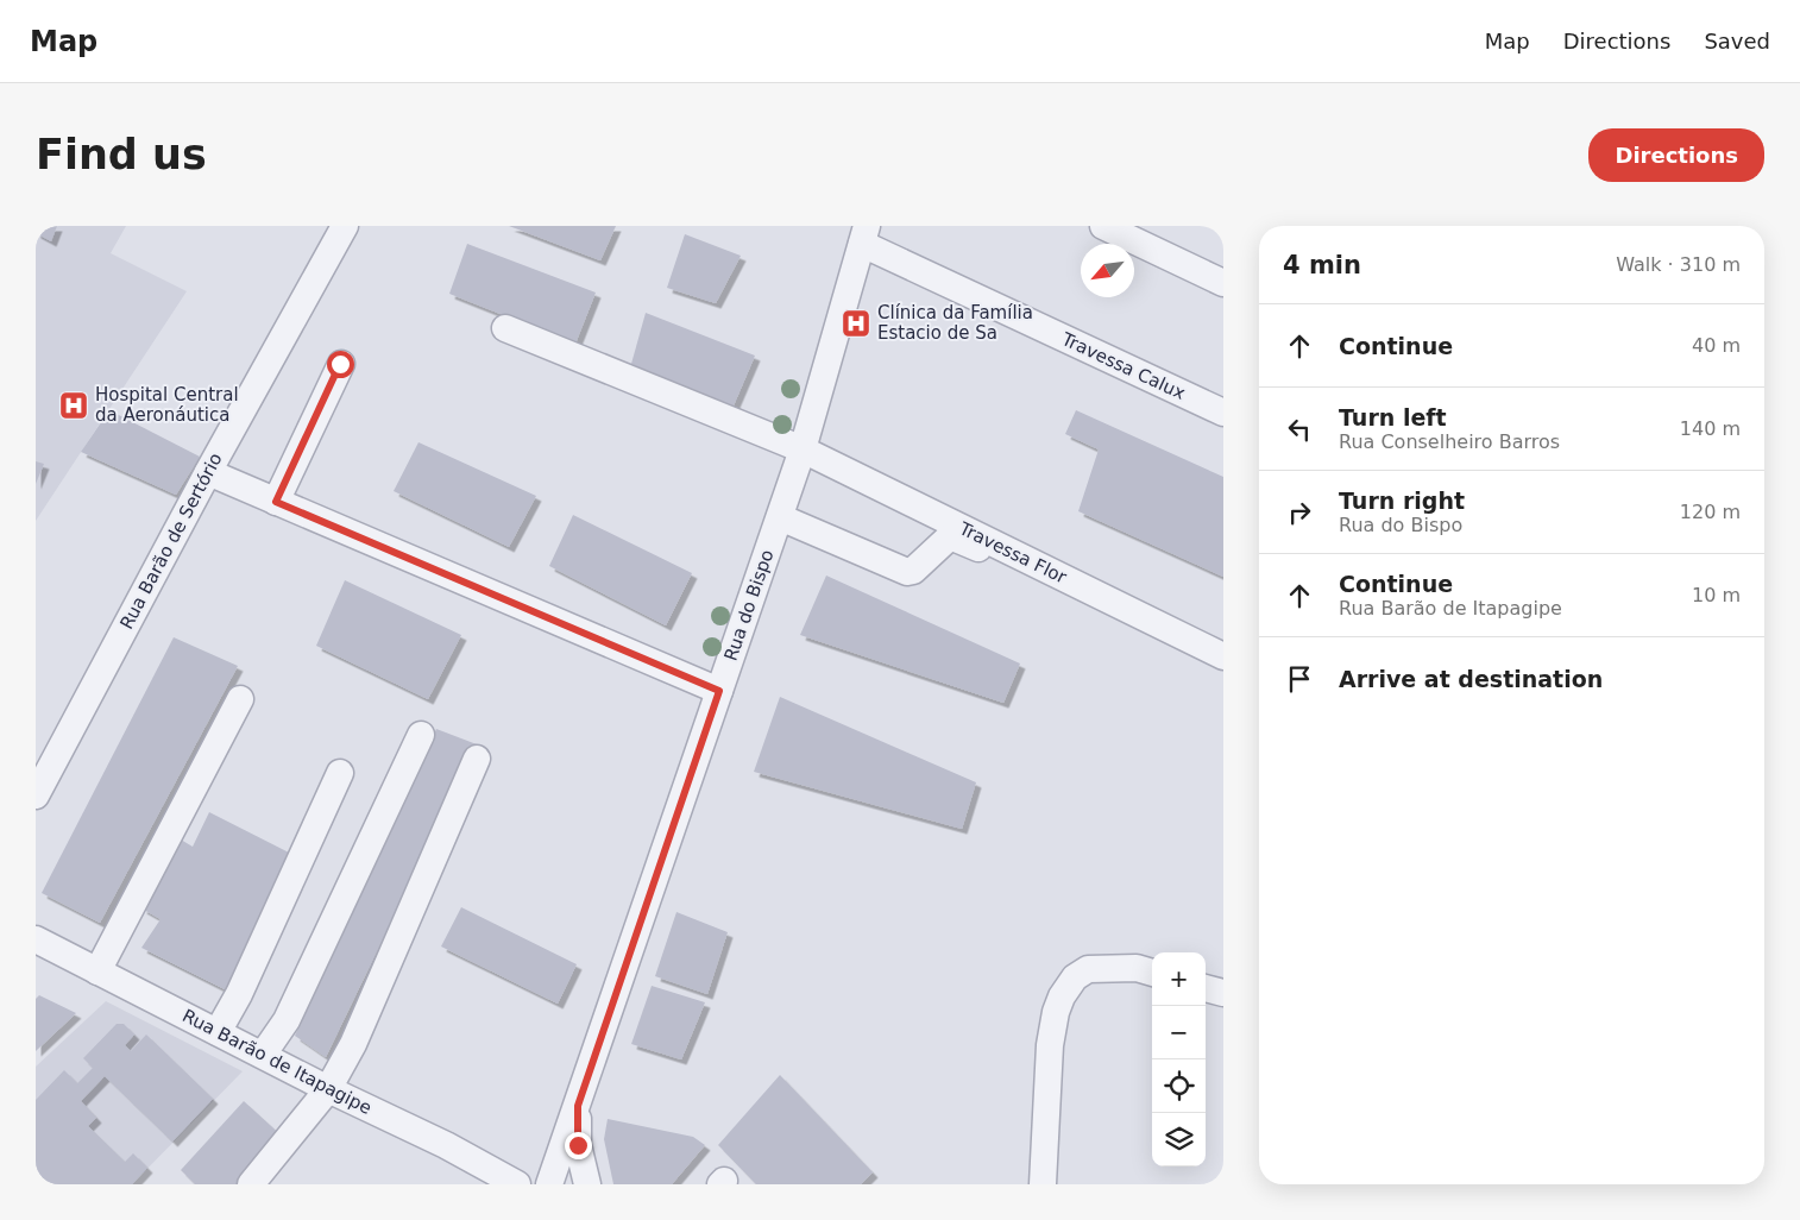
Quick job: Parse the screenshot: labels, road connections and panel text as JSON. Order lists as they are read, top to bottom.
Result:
{
  "streets": {
    "street": [
      "Travessa Calux",
      "Rua Barão de Sertório",
      "Travessa Flor",
      "Rua do Bispo",
      "Rua Barão de Itapagipe"
    ]
  },
  "crossings": [
    ["Travessa Calux", "Rua do Bispo"],
    ["Travessa Flor", "Rua do Bispo"]
  ],
  "places": {
    "hospital": ["Clínica da Família Estacio de Sa", "Hospital Central da Aeronáutica"]
  },
  "north": "bottom left",
  "page": {
    "header": "Map",
    "nav": ["Map", "Directions", "Saved"],
    "buttons": "Directions",
    "title": "Find us",
    "heading": ["4 min", "Walk · 310 m"],
    "list": [
      ["Continue", "40 m"],
      ["Turn left", "Rua Conselheiro Barros", "140 m"],
      ["Turn right", "Rua do Bispo", "120 m"],
      ["Continue", "Rua Barão de Itapagipe", "10 m"],
      "Arrive at destination"
    ],
    "map_buttons": ["+", "−"]
  }
}
